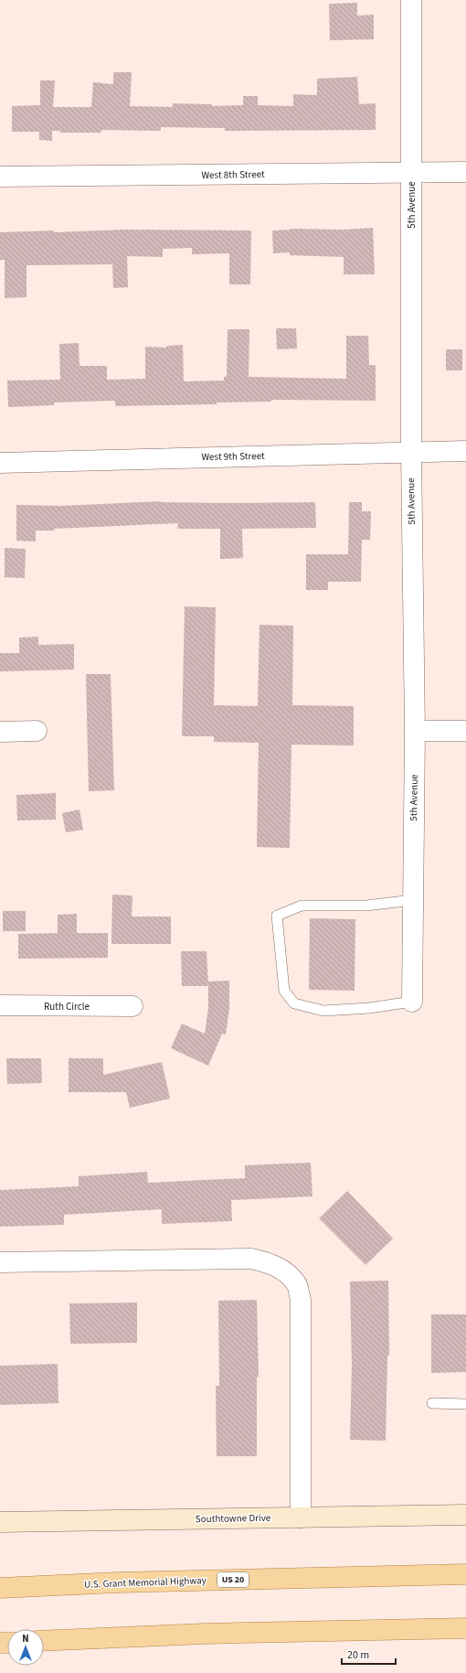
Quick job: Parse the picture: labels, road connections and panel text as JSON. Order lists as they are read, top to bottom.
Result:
{
  "streets": {
    "main road": ["US 20", "U.S. Grant Memorial Highway"],
    "street": [
      "West 8th Street",
      "5th Avenue",
      "West 9th Street",
      "Ruth Circle",
      "Southtowne Drive"
    ]
  },
  "crossings": [
    ["West 8th Street", "5th Avenue"],
    ["5th Avenue", "West 9th Street"]
  ],
  "scale_bar": "20 m",
  "north": "top"
}
